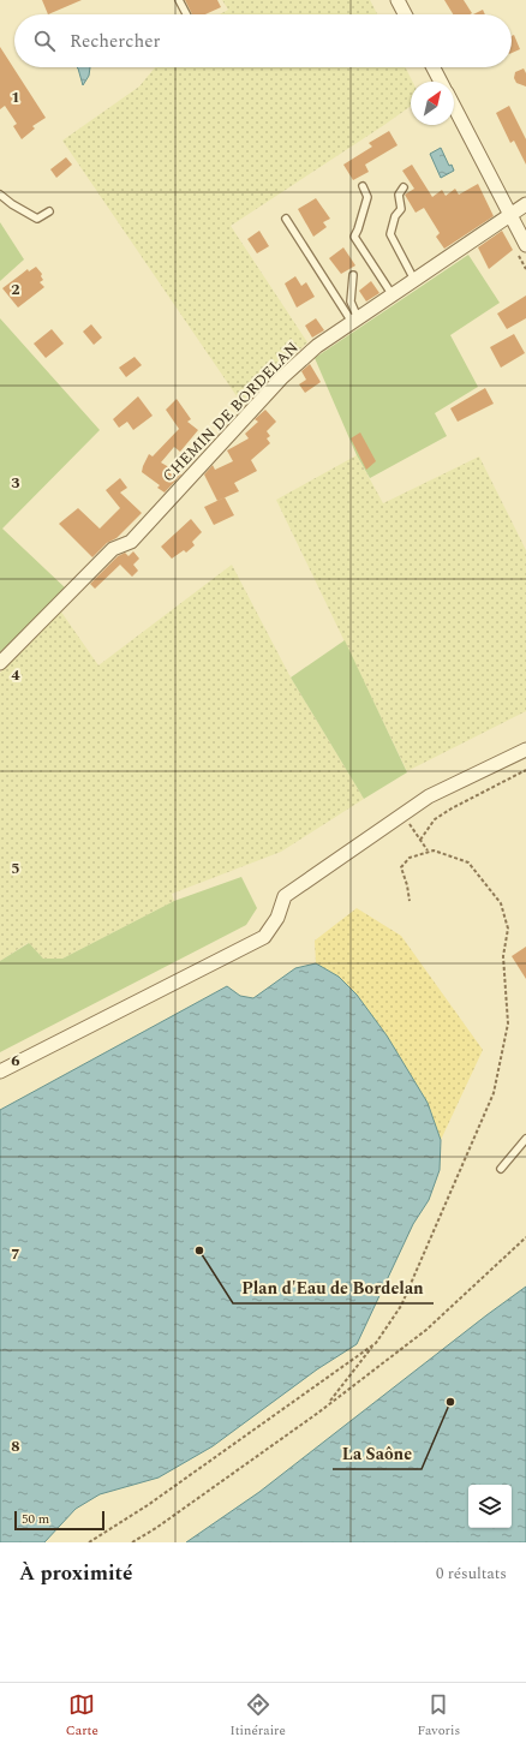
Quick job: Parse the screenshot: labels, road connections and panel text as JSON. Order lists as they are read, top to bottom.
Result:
{
  "streets": {
    "street": ["CHEMIN DE BORDELAN"]
  },
  "places": ["Plan d'Eau de Bordelan", "La Saône"],
  "scale_bar": "50 m",
  "north": "top right",
  "page": {
    "search": "Rechercher",
    "scale": "50 m",
    "heading": ["À proximité", "0 résultats"],
    "nav": ["Carte", "Itinéraire", "Favoris"]
  },
  "grid": {
    "rows": [
      "1",
      "2",
      "3",
      "4",
      "5",
      "6",
      "7",
      "8"
    ]
  }
}
